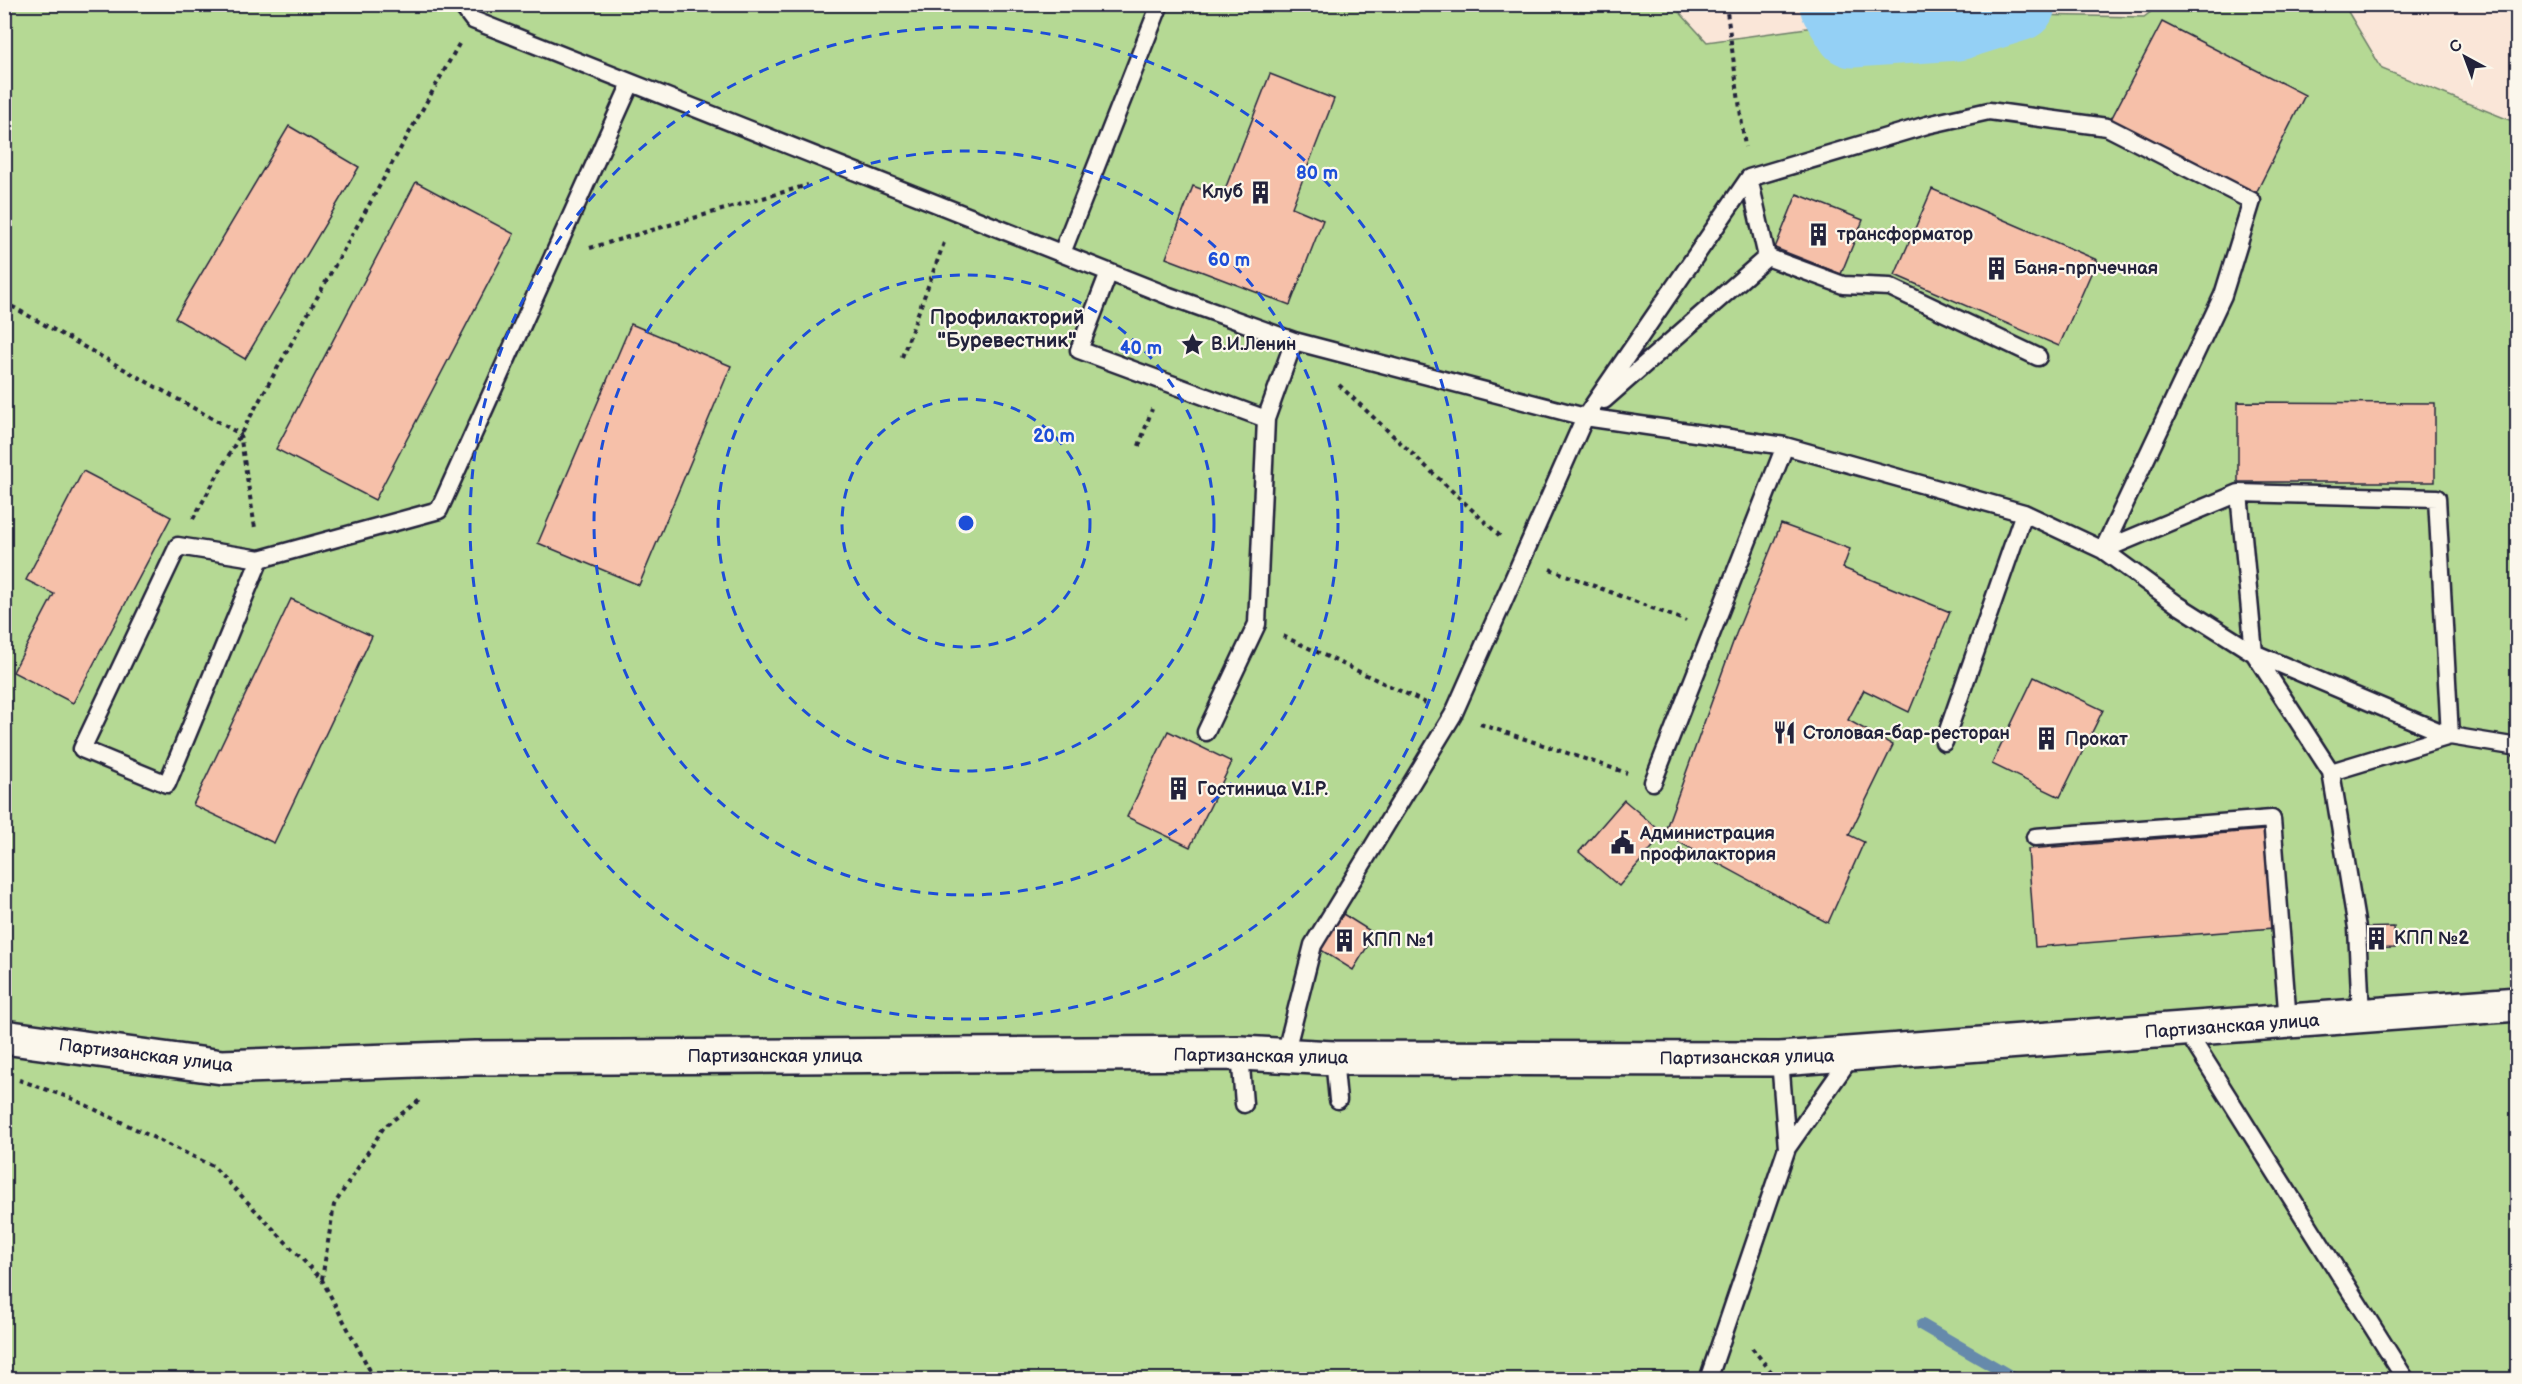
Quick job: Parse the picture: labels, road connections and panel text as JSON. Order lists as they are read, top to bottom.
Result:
{
  "streets": {
    "street": ["Партизанская улица"]
  },
  "districts": ["Профилакторий \"Буревестник\""],
  "places": {
    "building": [
      "Клуб",
      "трансформатор",
      "Баня-прпчечная",
      "Прокат",
      "Гостиница V.I.P.",
      "КПП №2",
      "КПП №1"
    ],
    "place": ["В.И.Ленин"],
    "restaurant": ["Столовая-бар-ресторан"],
    "public building": ["Администрация профилактория"]
  },
  "north": "top left",
  "rings": [
    "80 m",
    "60 m",
    "40 m",
    "20 m"
  ]
}
